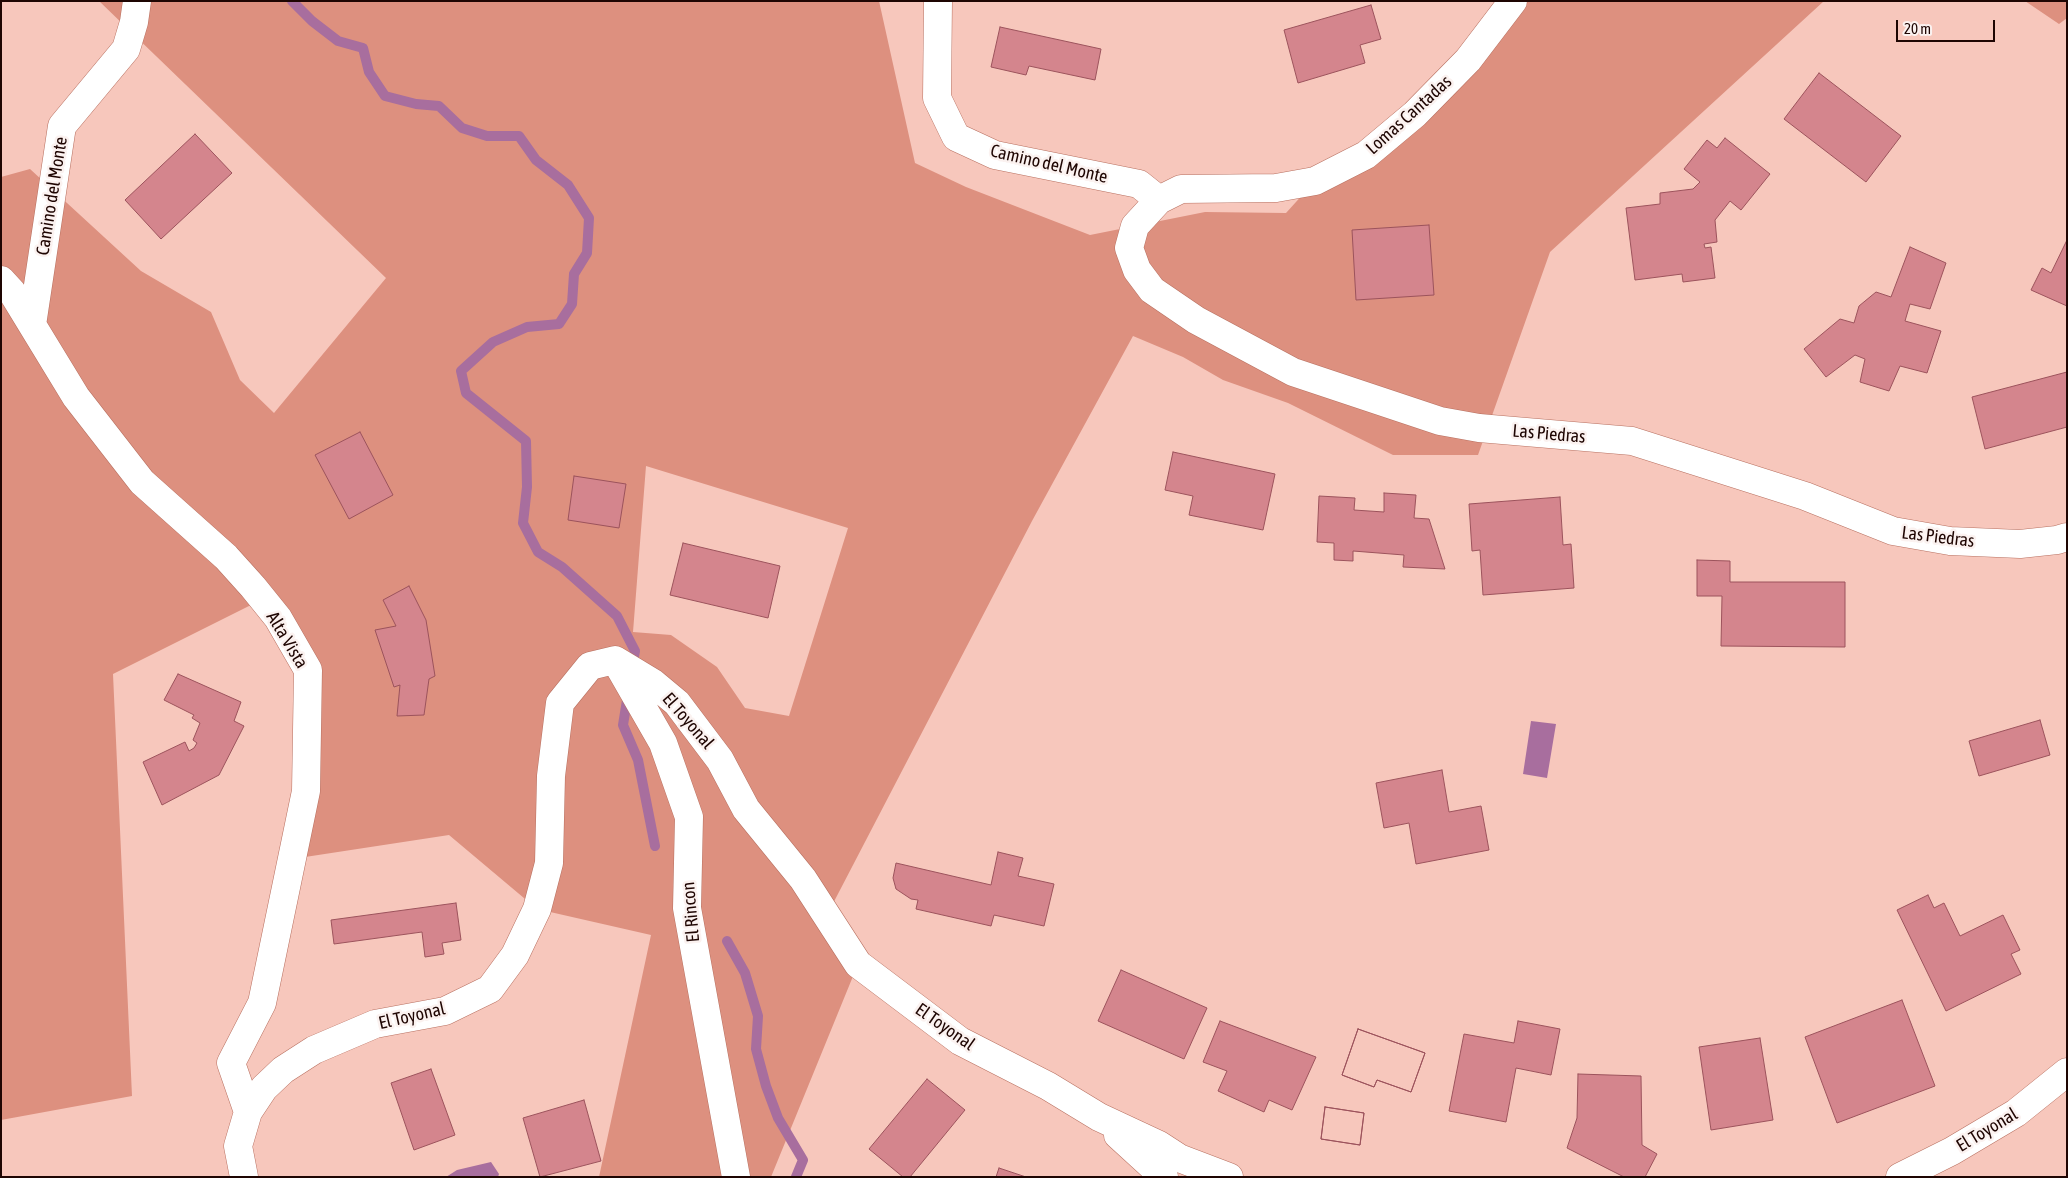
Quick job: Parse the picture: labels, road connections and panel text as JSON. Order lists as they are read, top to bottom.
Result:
{
  "streets": {
    "street": [
      "Lomas Cantadas",
      "Camino del Monte",
      "Las Piedras",
      "Alta Vista",
      "El Toyonal",
      "El Rincon"
    ]
  },
  "crossings": [
    ["Lomas Cantadas", "Camino del Monte"],
    ["Lomas Cantadas", "Las Piedras"],
    ["Camino del Monte", "Las Piedras"],
    ["Camino del Monte", "Alta Vista"],
    ["Alta Vista", "El Toyonal"],
    ["El Toyonal", "El Rincon"]
  ],
  "scale_bar": "20 m"
}
